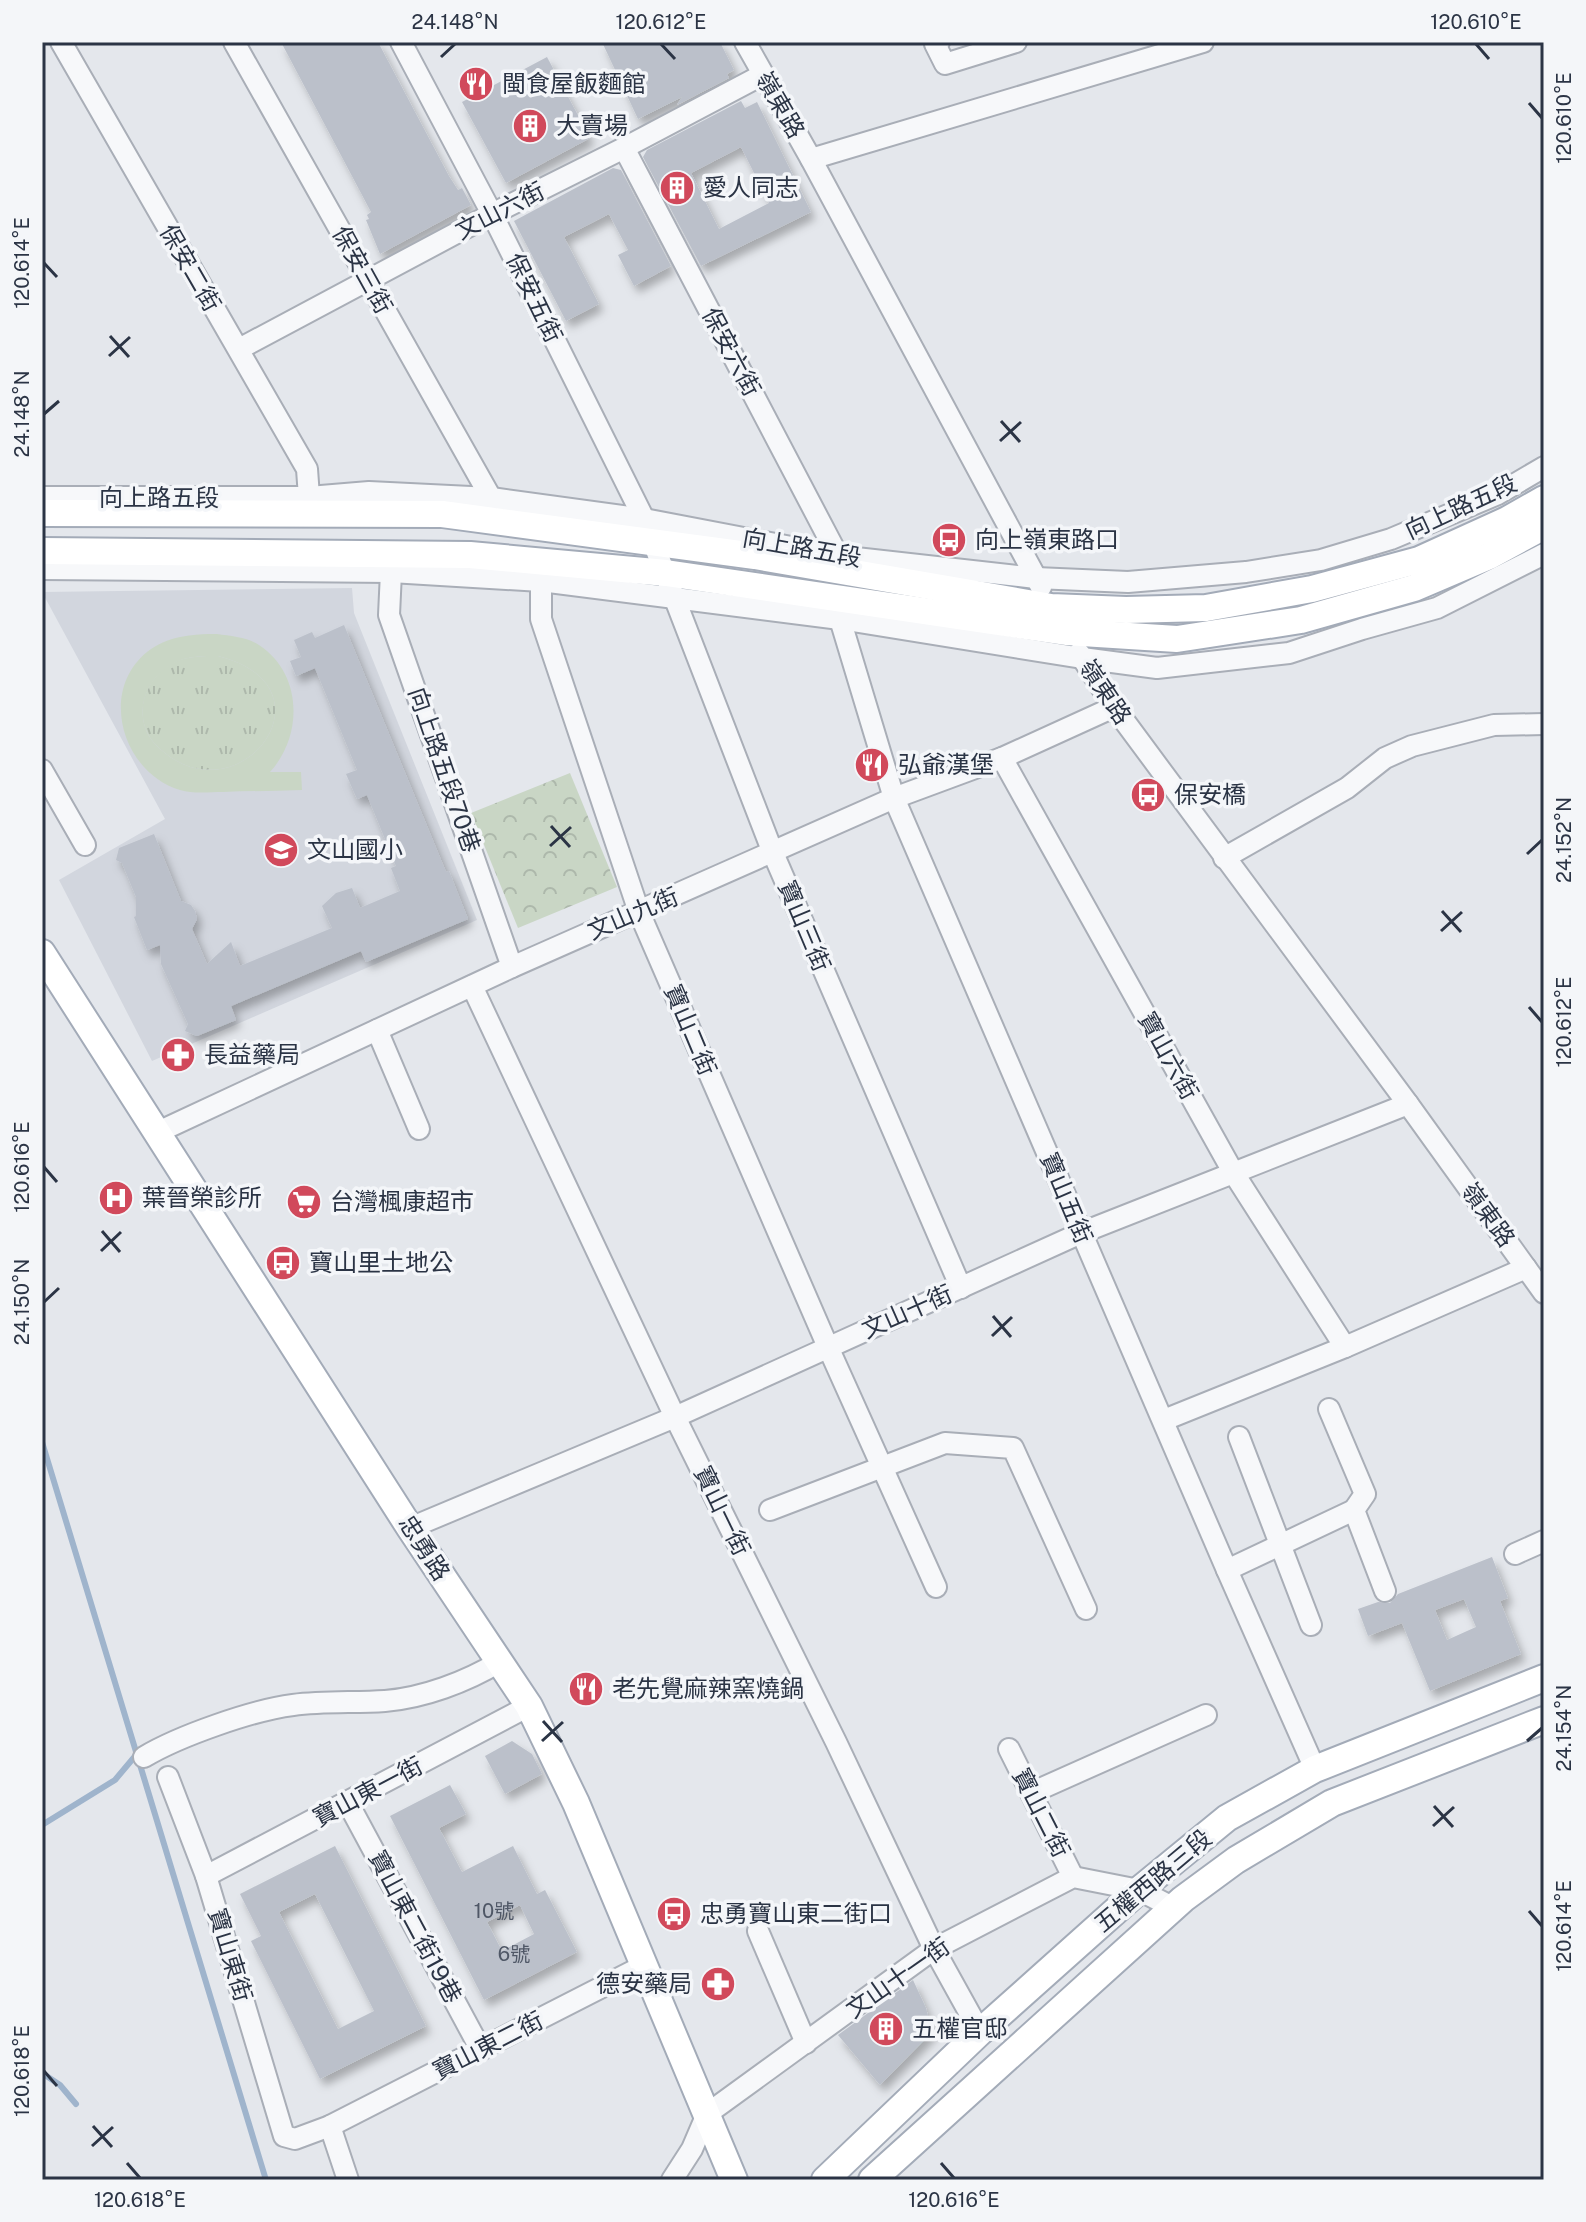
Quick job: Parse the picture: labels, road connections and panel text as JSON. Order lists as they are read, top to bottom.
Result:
{
  "streets": {
    "main road": ["向上路五段", "忠勇路", "五權西路三段"],
    "street": [
      "嶺東路",
      "文山六街",
      "保安二街",
      "保安三街",
      "保安五街",
      "保安六街",
      "向上路五段70巷",
      "文山九街",
      "寶山三街",
      "寶山二街",
      "寶山六街",
      "寶山五街",
      "文山十街",
      "寶山一街",
      "寶山東一街",
      "寶山東二街19巷",
      "寶山東街",
      "文山十一街",
      "寶山東二街"
    ]
  },
  "crossings": [
    ["嶺東路", "文山六街"],
    ["嶺東路", "向上路五段"],
    ["嶺東路", "文山九街"],
    ["嶺東路", "文山十街"],
    ["文山六街", "保安二街"],
    ["文山六街", "保安三街"],
    ["文山六街", "保安五街"],
    ["文山六街", "保安六街"],
    ["保安二街", "向上路五段"],
    ["保安三街", "向上路五段"],
    ["保安五街", "向上路五段"],
    ["保安五街", "寶山三街"],
    ["保安六街", "向上路五段"],
    ["向上路五段", "寶山三街"],
    ["向上路五段70巷", "文山九街"],
    ["文山九街", "寶山三街"],
    ["文山九街", "寶山二街"],
    ["文山九街", "寶山六街"],
    ["文山九街", "寶山五街"],
    ["文山九街", "寶山一街"],
    ["文山九街", "忠勇路"],
    ["寶山三街", "文山十街"],
    ["寶山二街", "文山十街"],
    ["寶山二街", "文山十一街"],
    ["寶山六街", "文山十街"],
    ["寶山五街", "文山十街"],
    ["寶山五街", "五權西路三段"],
    ["文山十街", "寶山一街"],
    ["文山十街", "忠勇路"],
    ["寶山一街", "五權西路三段"],
    ["寶山一街", "文山十一街"],
    ["忠勇路", "寶山東一街"],
    ["忠勇路", "文山十一街"],
    ["忠勇路", "寶山東二街"],
    ["寶山東一街", "寶山東二街19巷"],
    ["寶山東一街", "寶山東街"],
    ["寶山東二街19巷", "寶山東二街"],
    ["寶山東街", "寶山東二街"]
  ],
  "places": {
    "restaurant": ["閩食屋飯麵館", "弘爺漢堡", "老先覺麻辣窯燒鍋"],
    "building": ["大賣場", "愛人同志", "五權官邸"],
    "bus stop": [
      "向上嶺東路口",
      "保安橋",
      "寶山里土地公",
      "忠勇寶山東二街口"
    ],
    "school or university": ["文山國小"],
    "pharmacy": ["長益藥局", "德安藥局"],
    "hospital": ["葉晉榮診所"],
    "supermarket": ["台灣楓康超市"]
  },
  "house_numbers": ["10號", "6號"],
  "coordinates": [
    "24.148°N",
    "120.612°E",
    "120.610°E",
    "120.614°E",
    "24.152°N",
    "120.616°E",
    "24.150°N",
    "24.154°N",
    "120.618°E"
  ]
}
